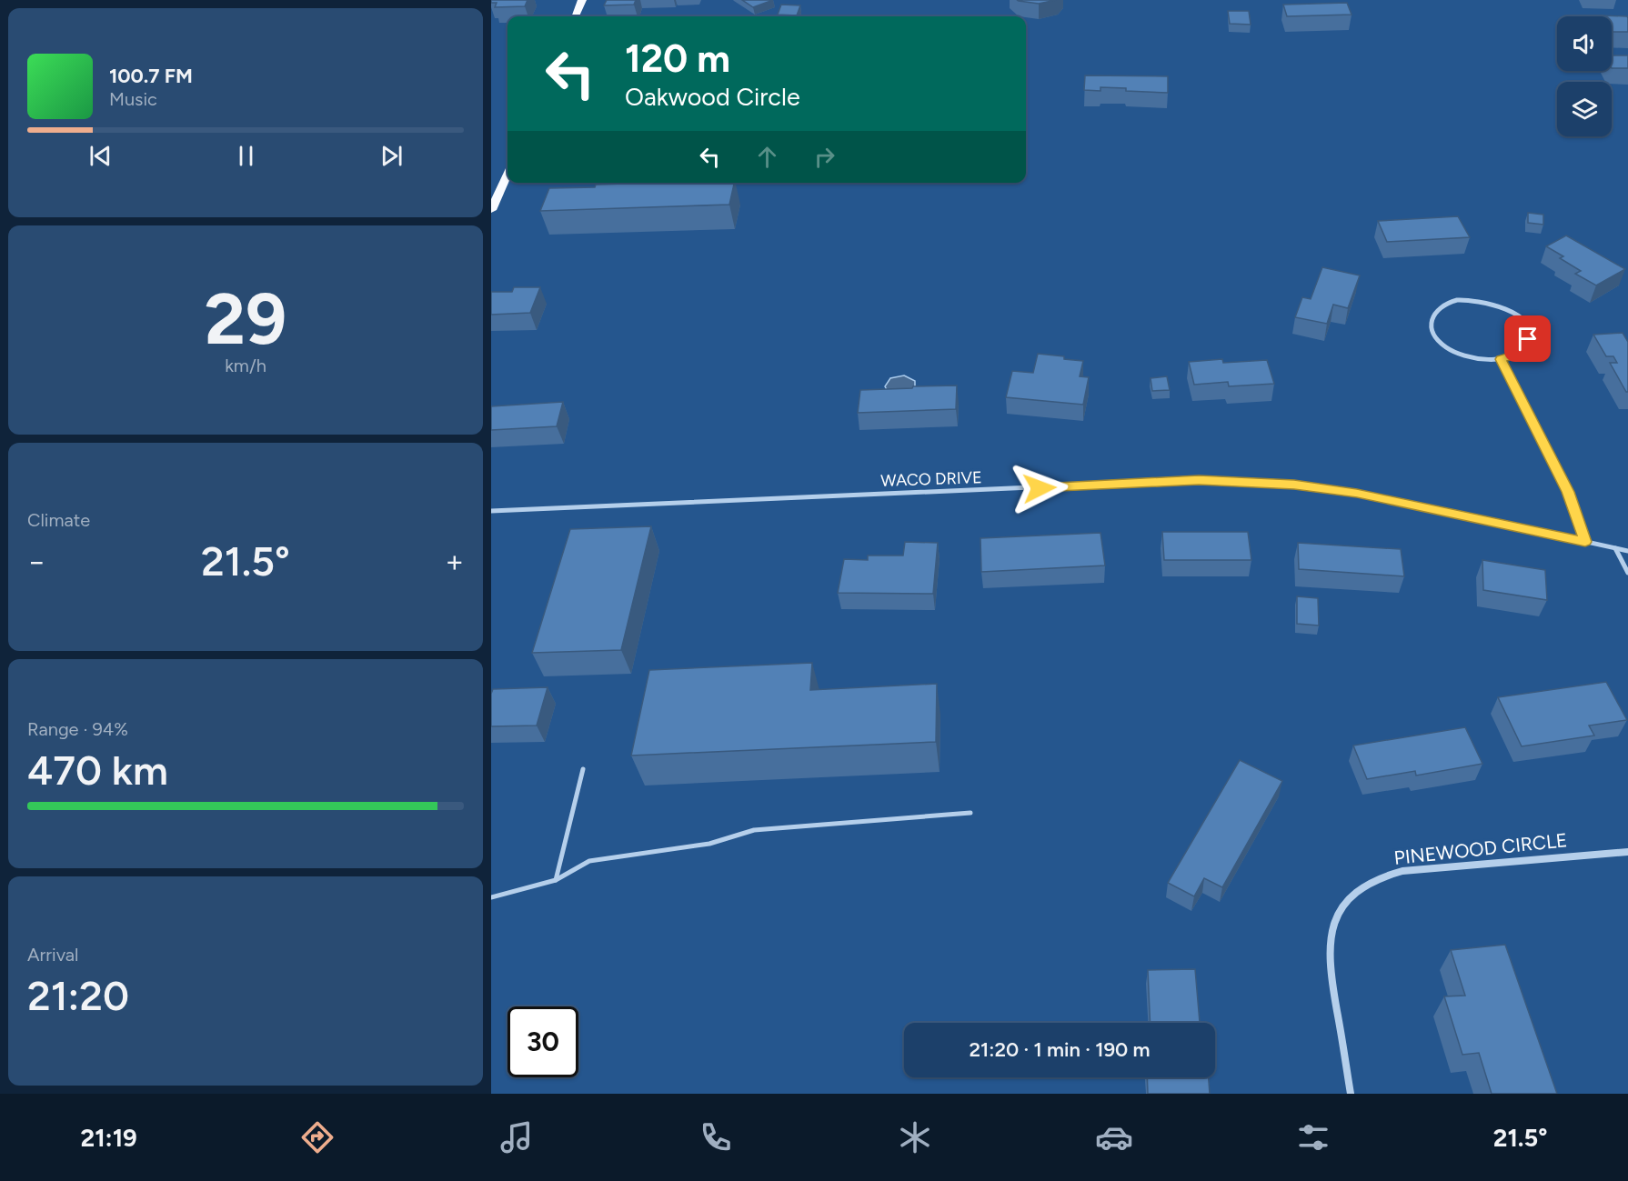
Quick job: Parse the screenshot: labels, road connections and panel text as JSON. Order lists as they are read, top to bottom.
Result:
{
  "streets": {
    "street": ["WACO DRIVE", "PINEWOOD CIRCLE"]
  },
  "page": {
    "turn": ["120 m", "Oakwood Circle"],
    "song": ["100.7 FM", "Music"],
    "tile": [
      ["29", "km/h"],
      "Climate",
      ["Range · 94%", "470 km"],
      ["Arrival", "21:20"]
    ],
    "heat": ["−", "21.5°", "+"],
    "limit": "30",
    "trip": "21:20 · 1 min · 190 m",
    "tabs": ["21:19", "21.5°"]
  }
}
